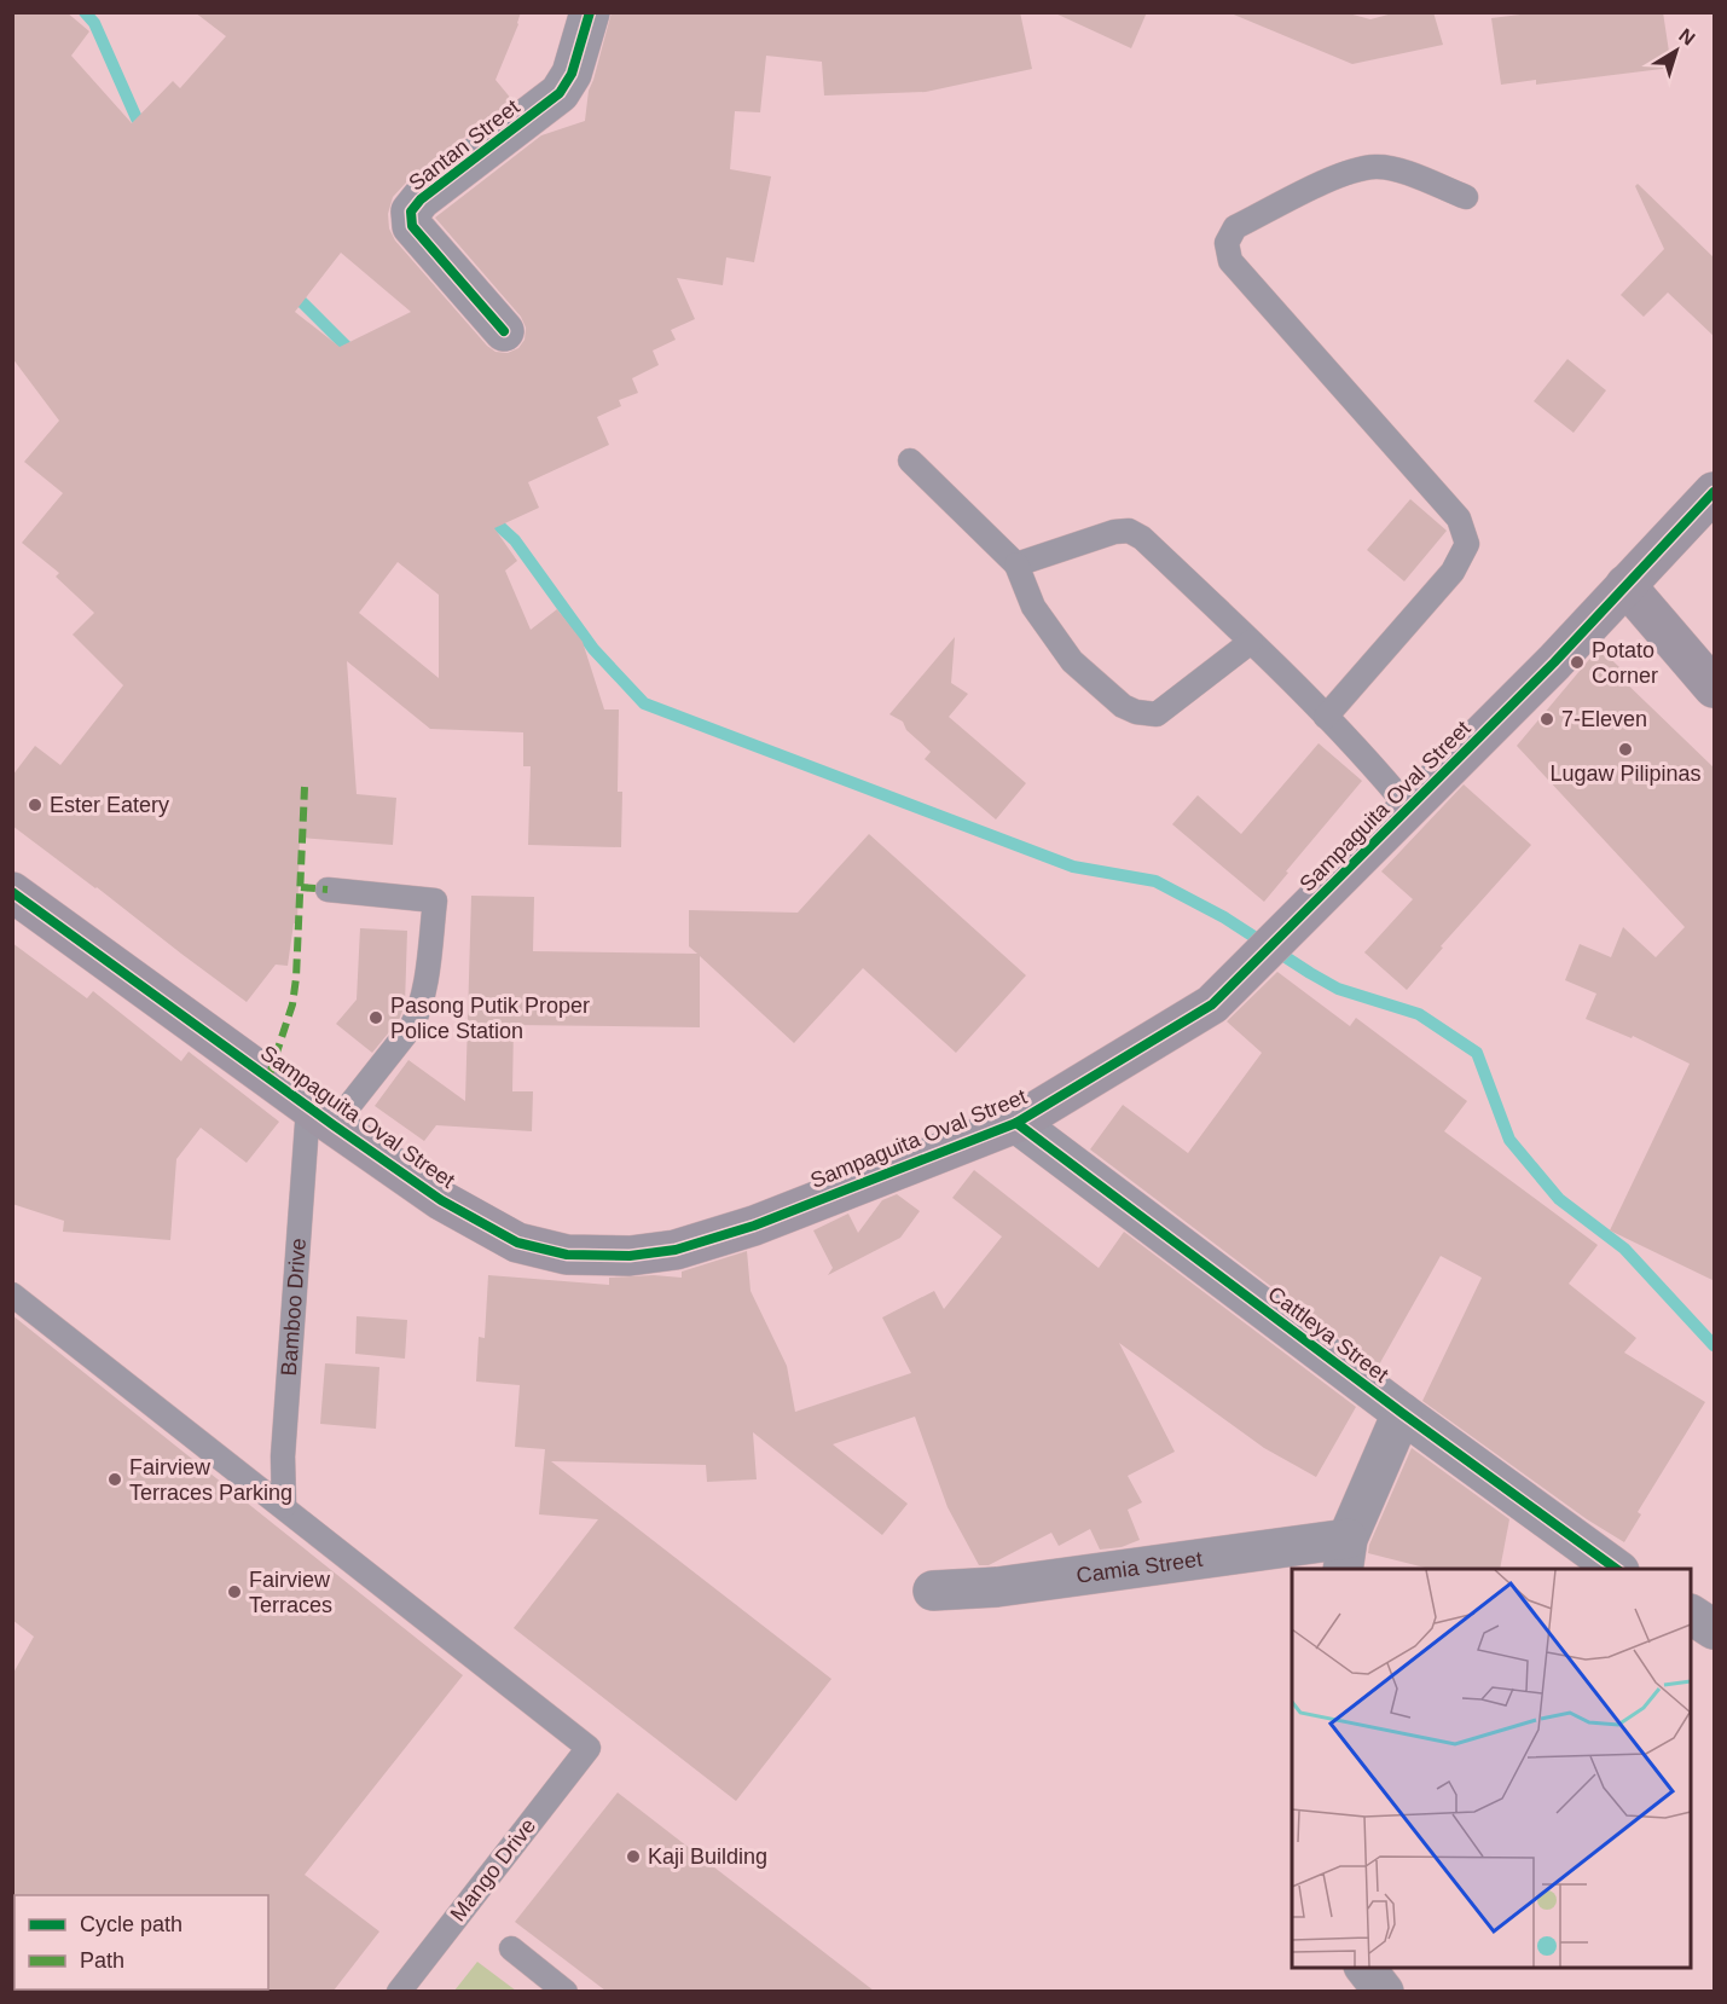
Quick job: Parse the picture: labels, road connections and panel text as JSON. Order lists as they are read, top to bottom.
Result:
{
  "streets": {
    "street": [
      "Santan Street",
      "Sampaguita Oval Street",
      "Cattleya Street",
      "Camia Street"
    ],
    "lane": ["Bamboo Drive", "Mango Drive"]
  },
  "crossings": [
    ["Sampaguita Oval Street", "Bamboo Drive"],
    ["Sampaguita Oval Street", "Cattleya Street"],
    ["Bamboo Drive", "Mango Drive"],
    ["Cattleya Street", "Camia Street"]
  ],
  "places": [
    "Potato Corner",
    "7-Eleven",
    "Lugaw Pilipinas",
    "Ester Eatery",
    "Pasong Putik Proper Police Station",
    "Fairview Terraces Parking",
    "Fairview Terraces",
    "Kaji Building"
  ],
  "legend": ["Cycle path", "Path"],
  "north": "top right"
}
